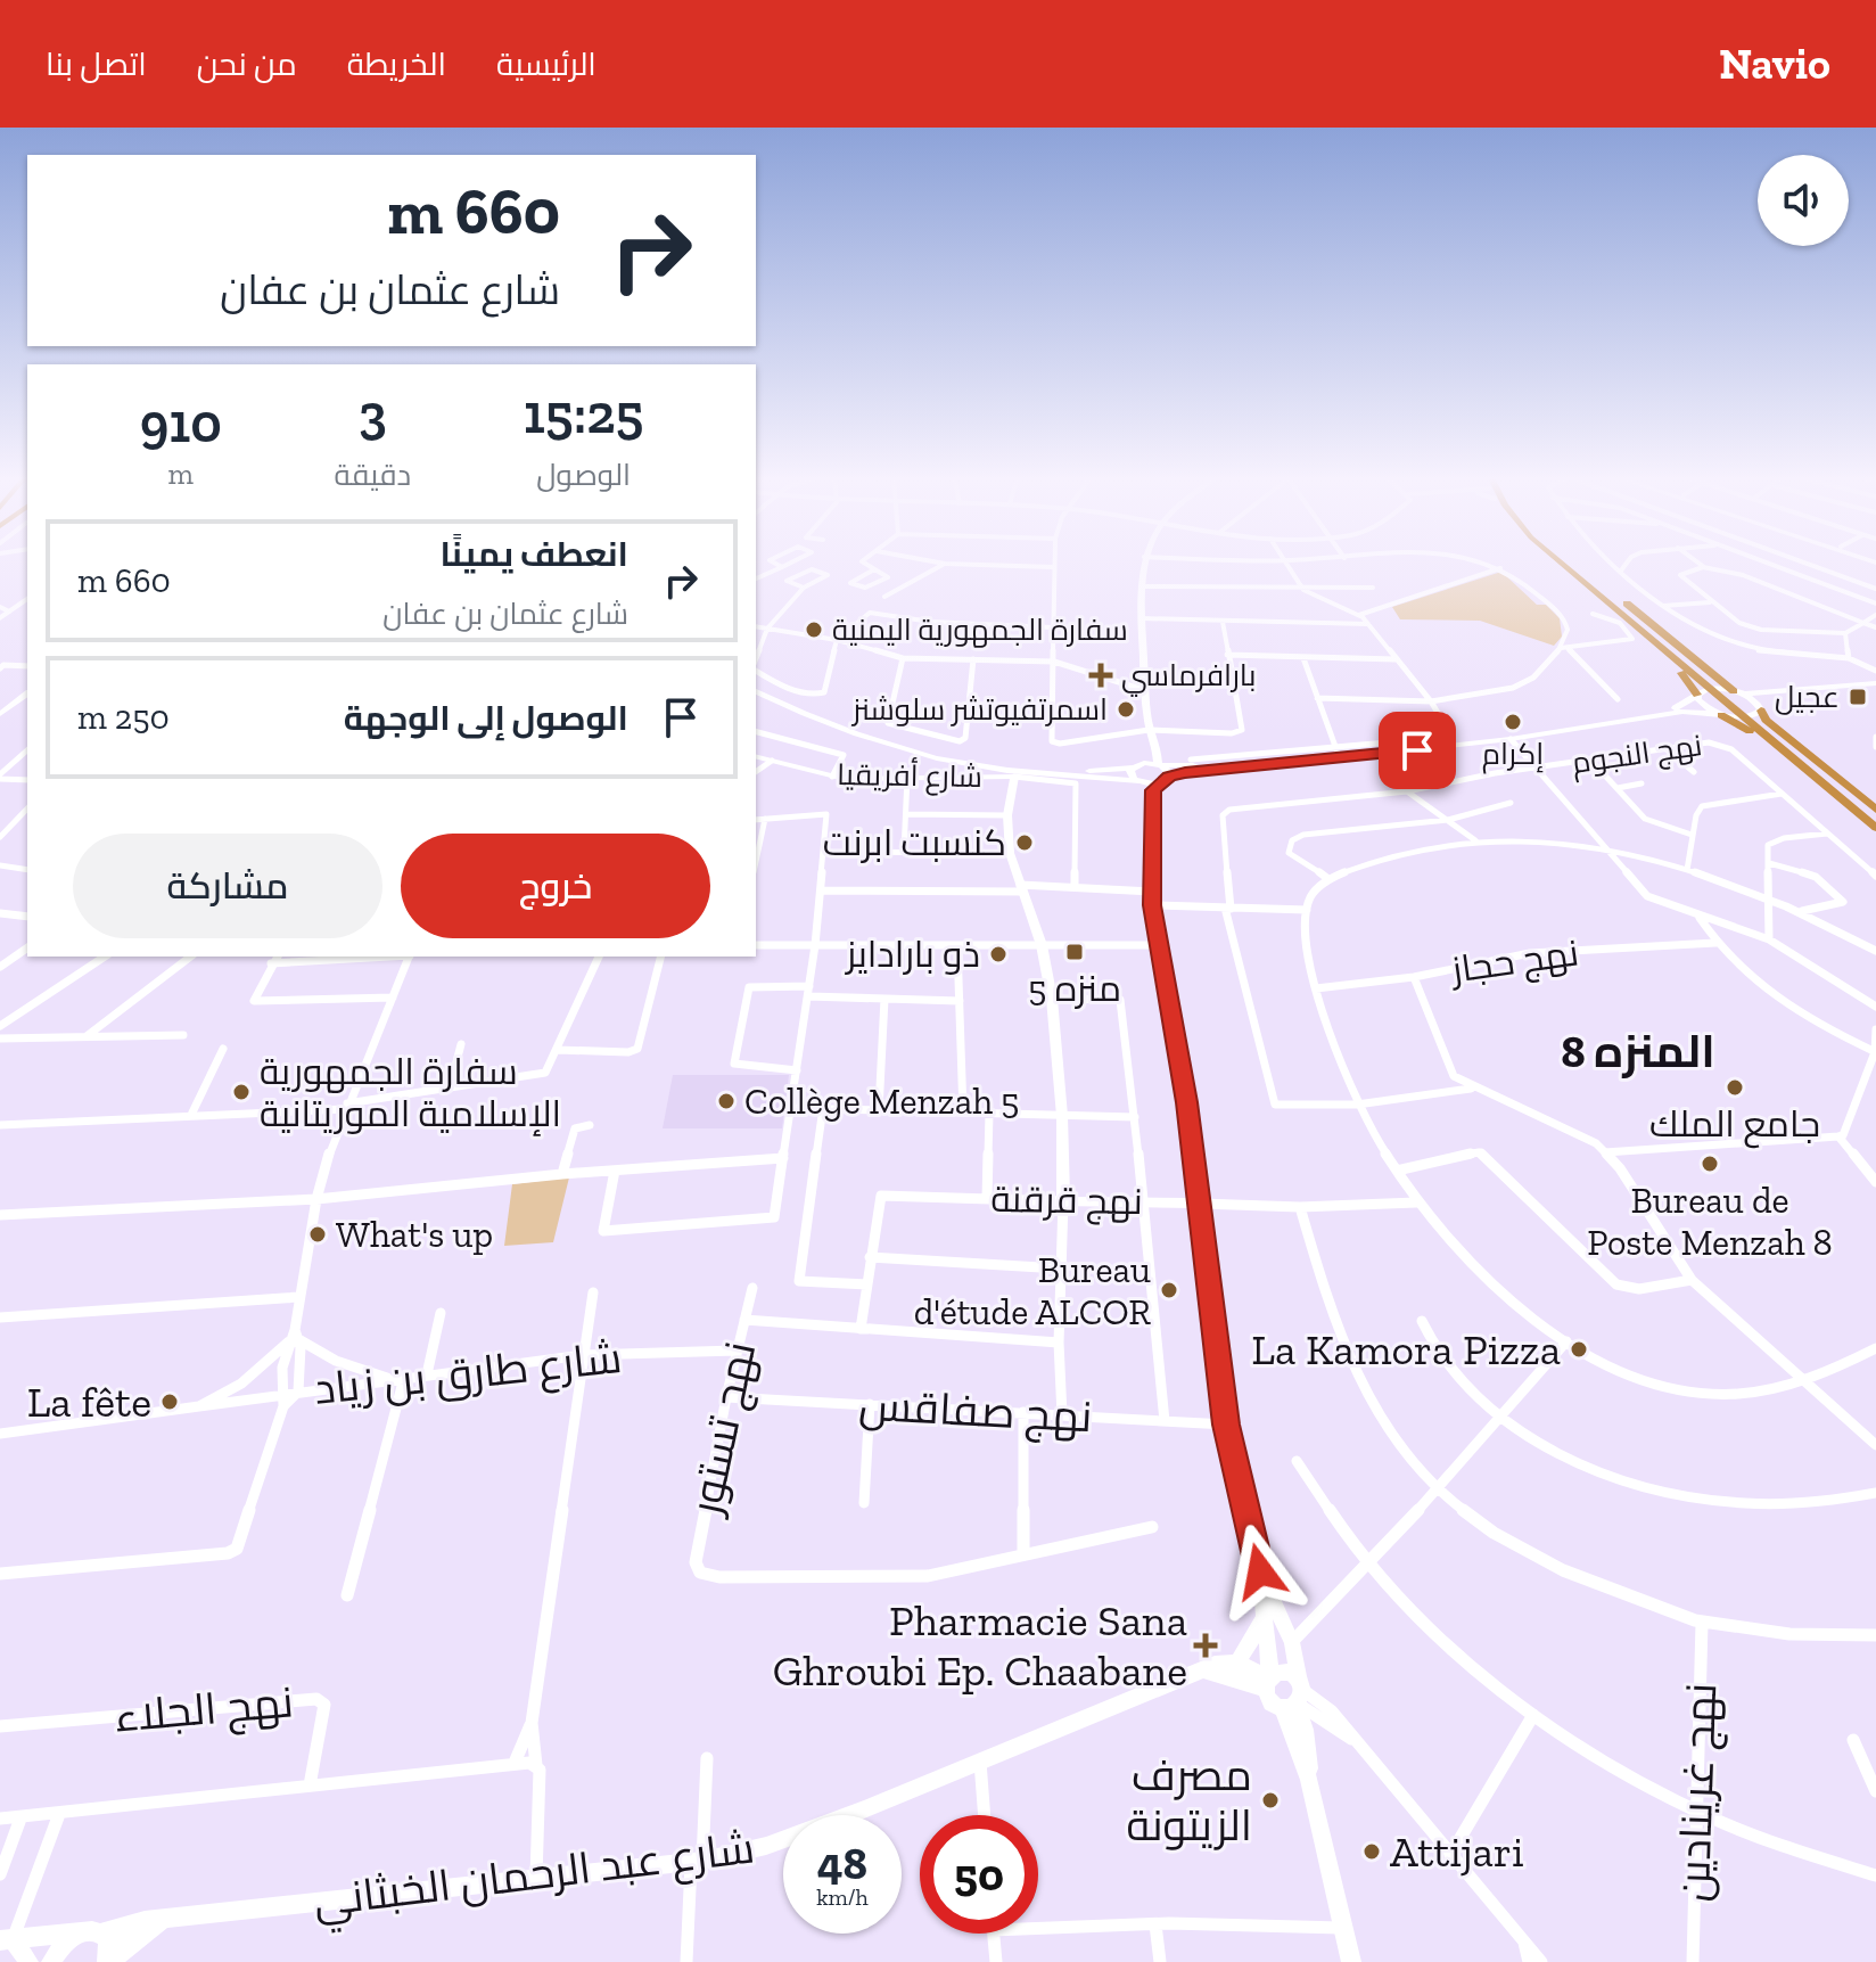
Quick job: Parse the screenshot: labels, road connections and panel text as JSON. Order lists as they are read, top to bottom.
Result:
{
  "streets": {
    "main road": ["شارع أفريقيا", "نهج قرقنة", "شارع عبد الرحمان الخبثاني"],
    "street": [
      "نهج النجوم",
      "نهج حجاز",
      "شارع طارق بن زياد",
      "نهج صفاقس",
      "نهج تستور",
      "نهج الجلاء",
      "نهج غرينادين"
    ]
  },
  "crossings": [
    ["شارع طارق بن زياد", "نهج تستور"],
    ["نهج صفاقس", "نهج تستور"]
  ],
  "districts": ["المنزه 8"],
  "places": {
    "other": [
      "سفارة الجمهورية اليمنية",
      "اسمرتفيوتشر سلوشنز",
      "إكرام",
      "كنسبت ابرنت",
      "ذو بارادايز",
      "جامع الملك",
      "سفارة الجمهورية الإسلامية الموريتانية",
      "Collège Menzah 5",
      "Bureau de Poste Menzah 8",
      "What's up",
      "Bureau d'étude ALCOR",
      "La Kamora Pizza",
      "La fête",
      "مصرف الزيتونة",
      "Attijari"
    ],
    "health": ["بارافرماسي", "Pharmacie Sana Ghroubi Ep. Chaabane"],
    "transit": ["عجيل", "منزه 5"]
  },
  "page": {
    "header": "Navio",
    "nav": [
      "الرئيسية",
      "الخريطة",
      "من نحن",
      "اتصل بنا"
    ],
    "turn": ["660 m", "شارع عثمان بن عفان"],
    "eta": [
      "15:25",
      "الوصول",
      "3",
      "دقيقة",
      "910",
      "m"
    ],
    "list": [
      {
        "name": "انعطف يمينًا",
        "note": "شارع عثمان بن عفان",
        "value": "660 m"
      },
      {
        "name": "الوصول إلى الوجهة",
        "value": "250 m"
      }
    ],
    "buttons": ["خروج", "مشاركة"],
    "speed": "48 km/h",
    "limit": "50"
  }
}
